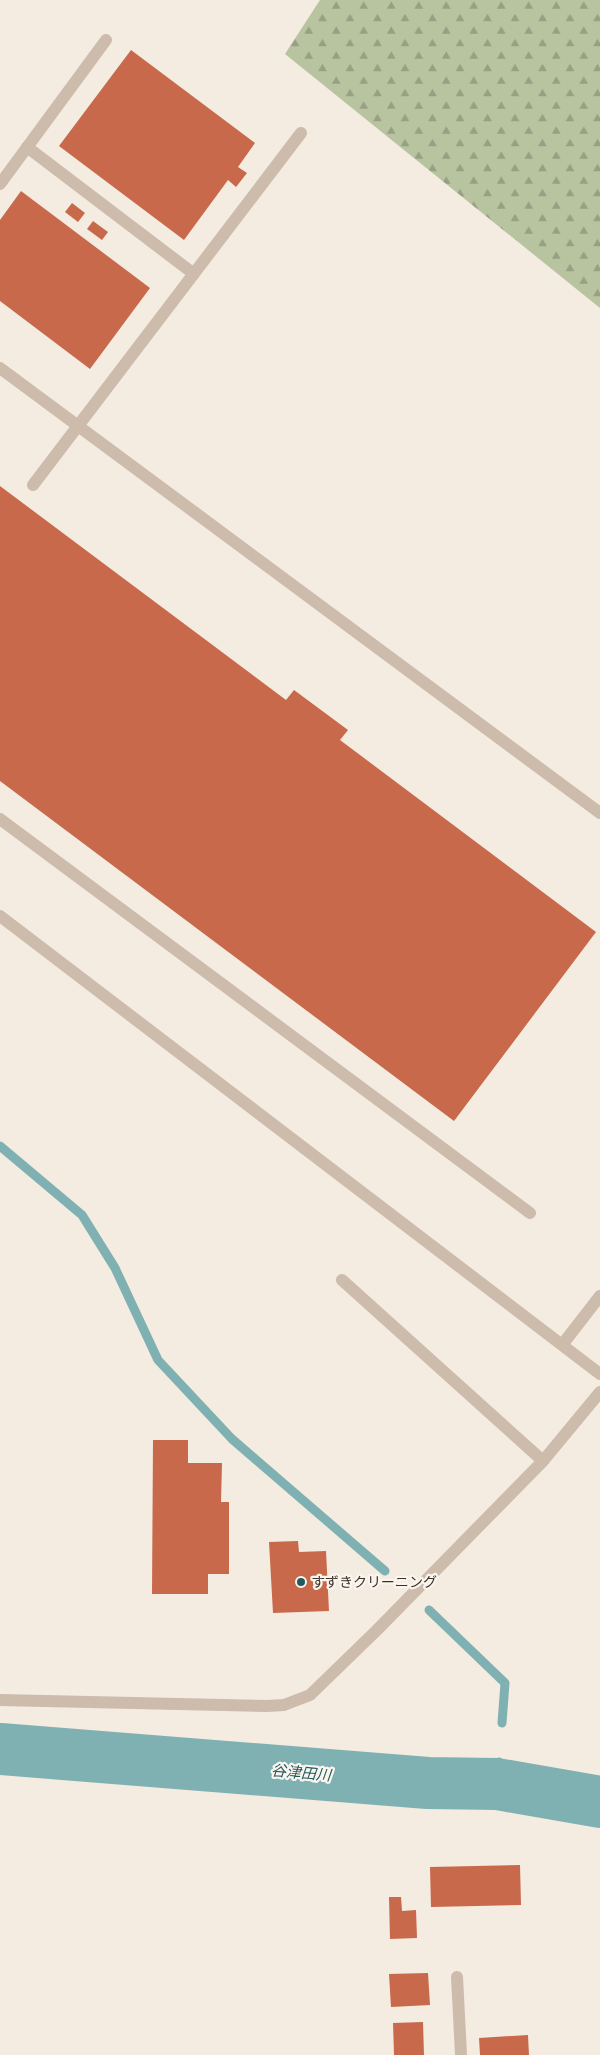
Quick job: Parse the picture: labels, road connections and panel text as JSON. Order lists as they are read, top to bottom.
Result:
{
  "water": ["谷津田川"],
  "places": ["すずきクリーニング"]
}
